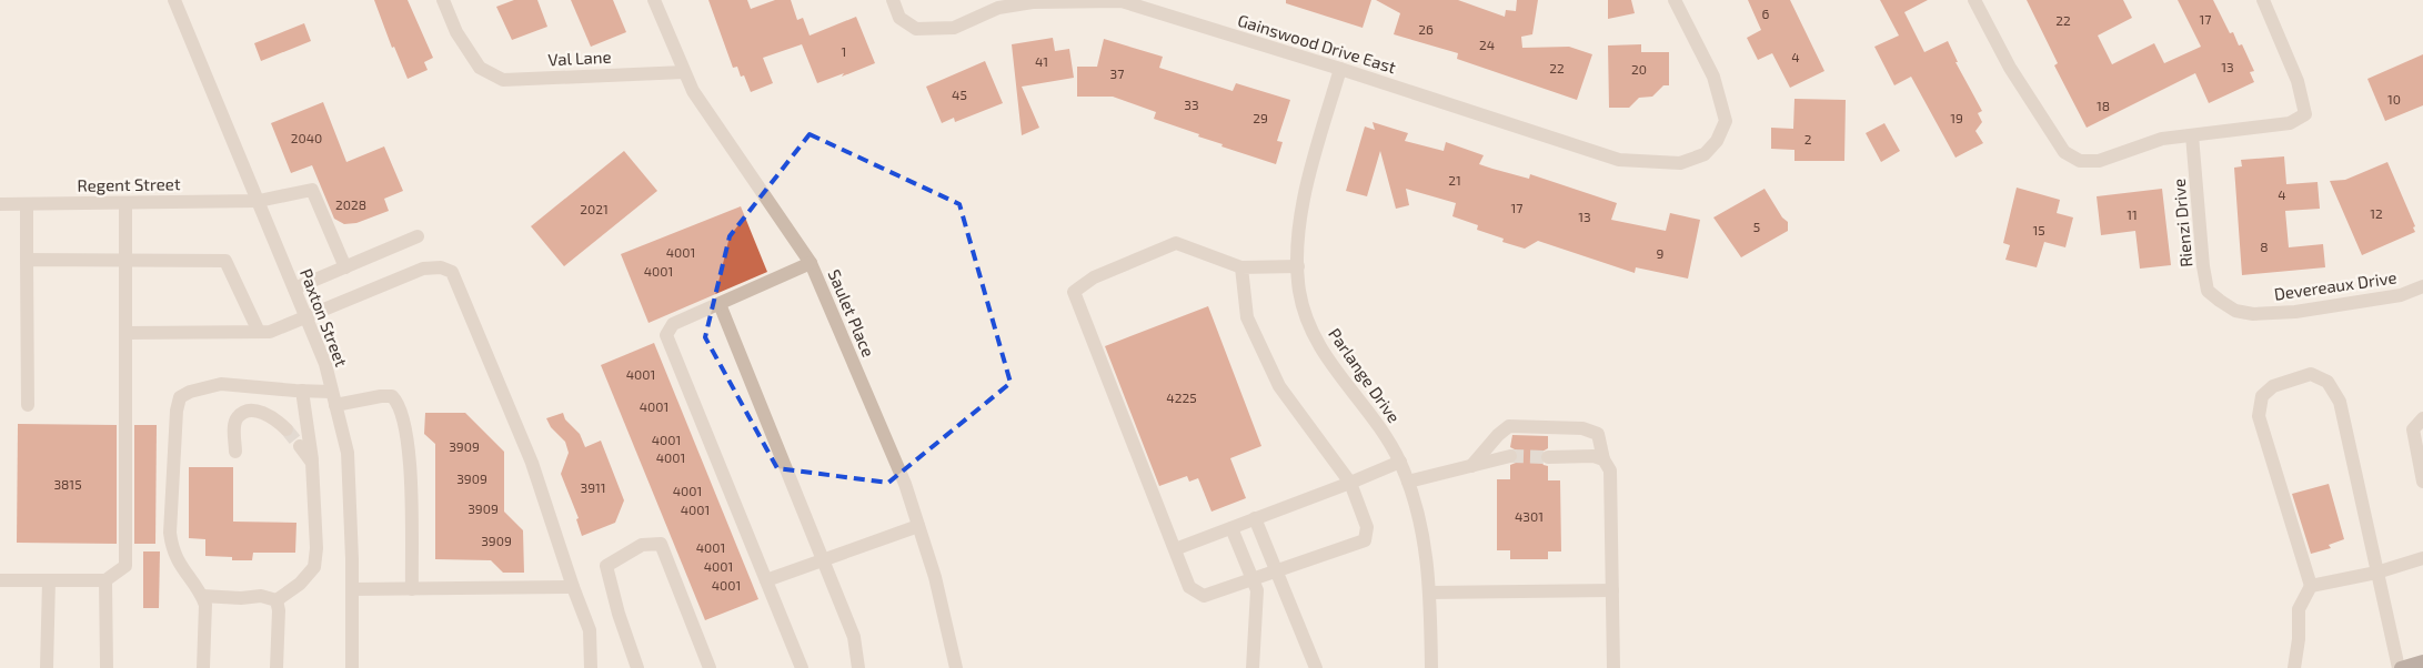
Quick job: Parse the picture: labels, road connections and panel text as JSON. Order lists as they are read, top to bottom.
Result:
{
  "streets": {
    "street": [
      "Gainswood Drive East",
      "Val Lane",
      "Regent Street",
      "Rienzi Drive",
      "Devereaux Drive",
      "Saulet Place",
      "Paxton Street",
      "Parlange Drive"
    ]
  },
  "crossings": [
    ["Gainswood Drive East", "Parlange Drive"],
    ["Val Lane", "Saulet Place"],
    ["Regent Street", "Paxton Street"],
    ["Rienzi Drive", "Devereaux Drive"]
  ],
  "house_numbers": [
    "6",
    "17",
    "22",
    "26",
    "24",
    "1",
    "4",
    "41",
    "13",
    "22",
    "20",
    "37",
    "45",
    "10",
    "33",
    "18",
    "29",
    "19",
    "2040",
    "2",
    "21",
    "4",
    "2028",
    "17",
    "2021",
    "12",
    "11",
    "13",
    "5",
    "15",
    "8",
    "4001",
    "9",
    "4001",
    "4001",
    "4225",
    "4001",
    "4001",
    "3909",
    "4001",
    "3909",
    "3815",
    "3911",
    "4001",
    "3909",
    "4001",
    "4301",
    "3909",
    "4001",
    "4001",
    "4001"
  ]
}
